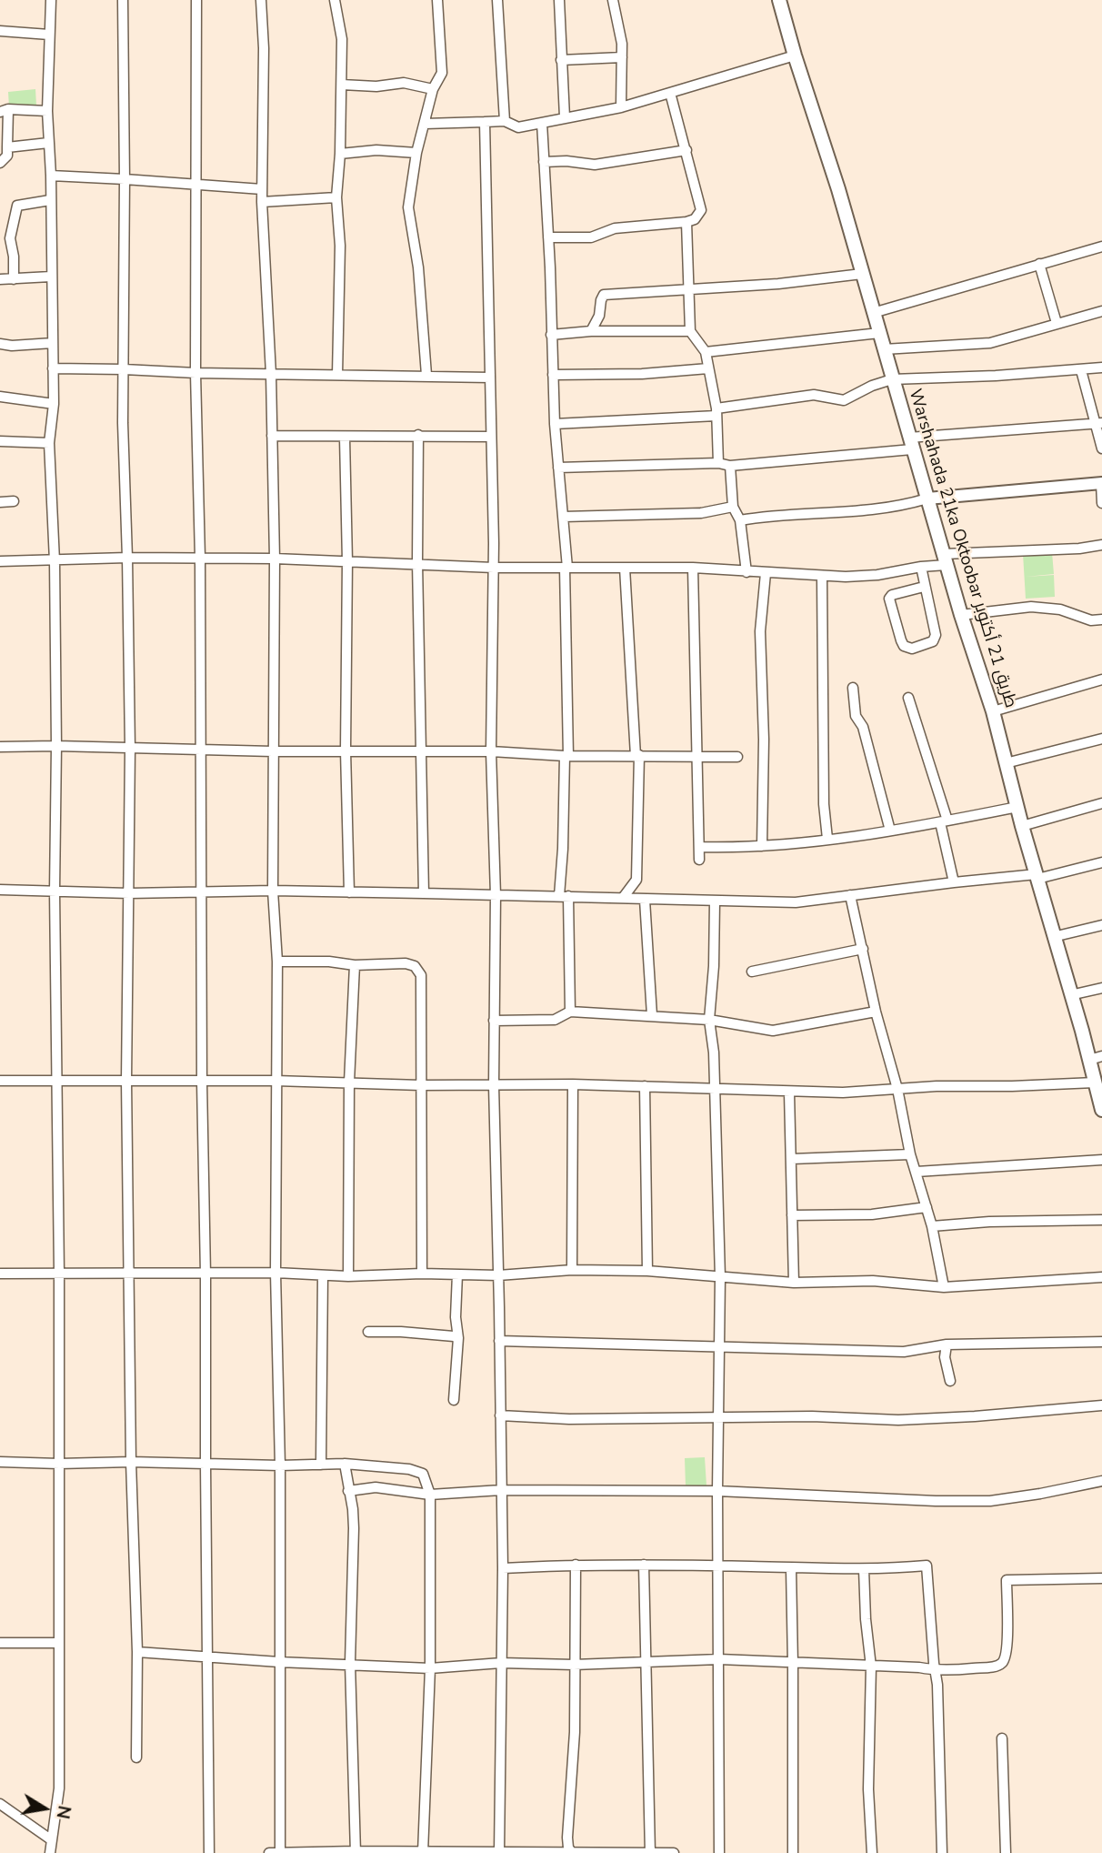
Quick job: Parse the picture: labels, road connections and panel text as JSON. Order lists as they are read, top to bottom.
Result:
{
  "streets": {
    "main road": ["Warshahada 21ka Oktoobar طريق 21 أكتوبر"]
  },
  "north": "right"
}
